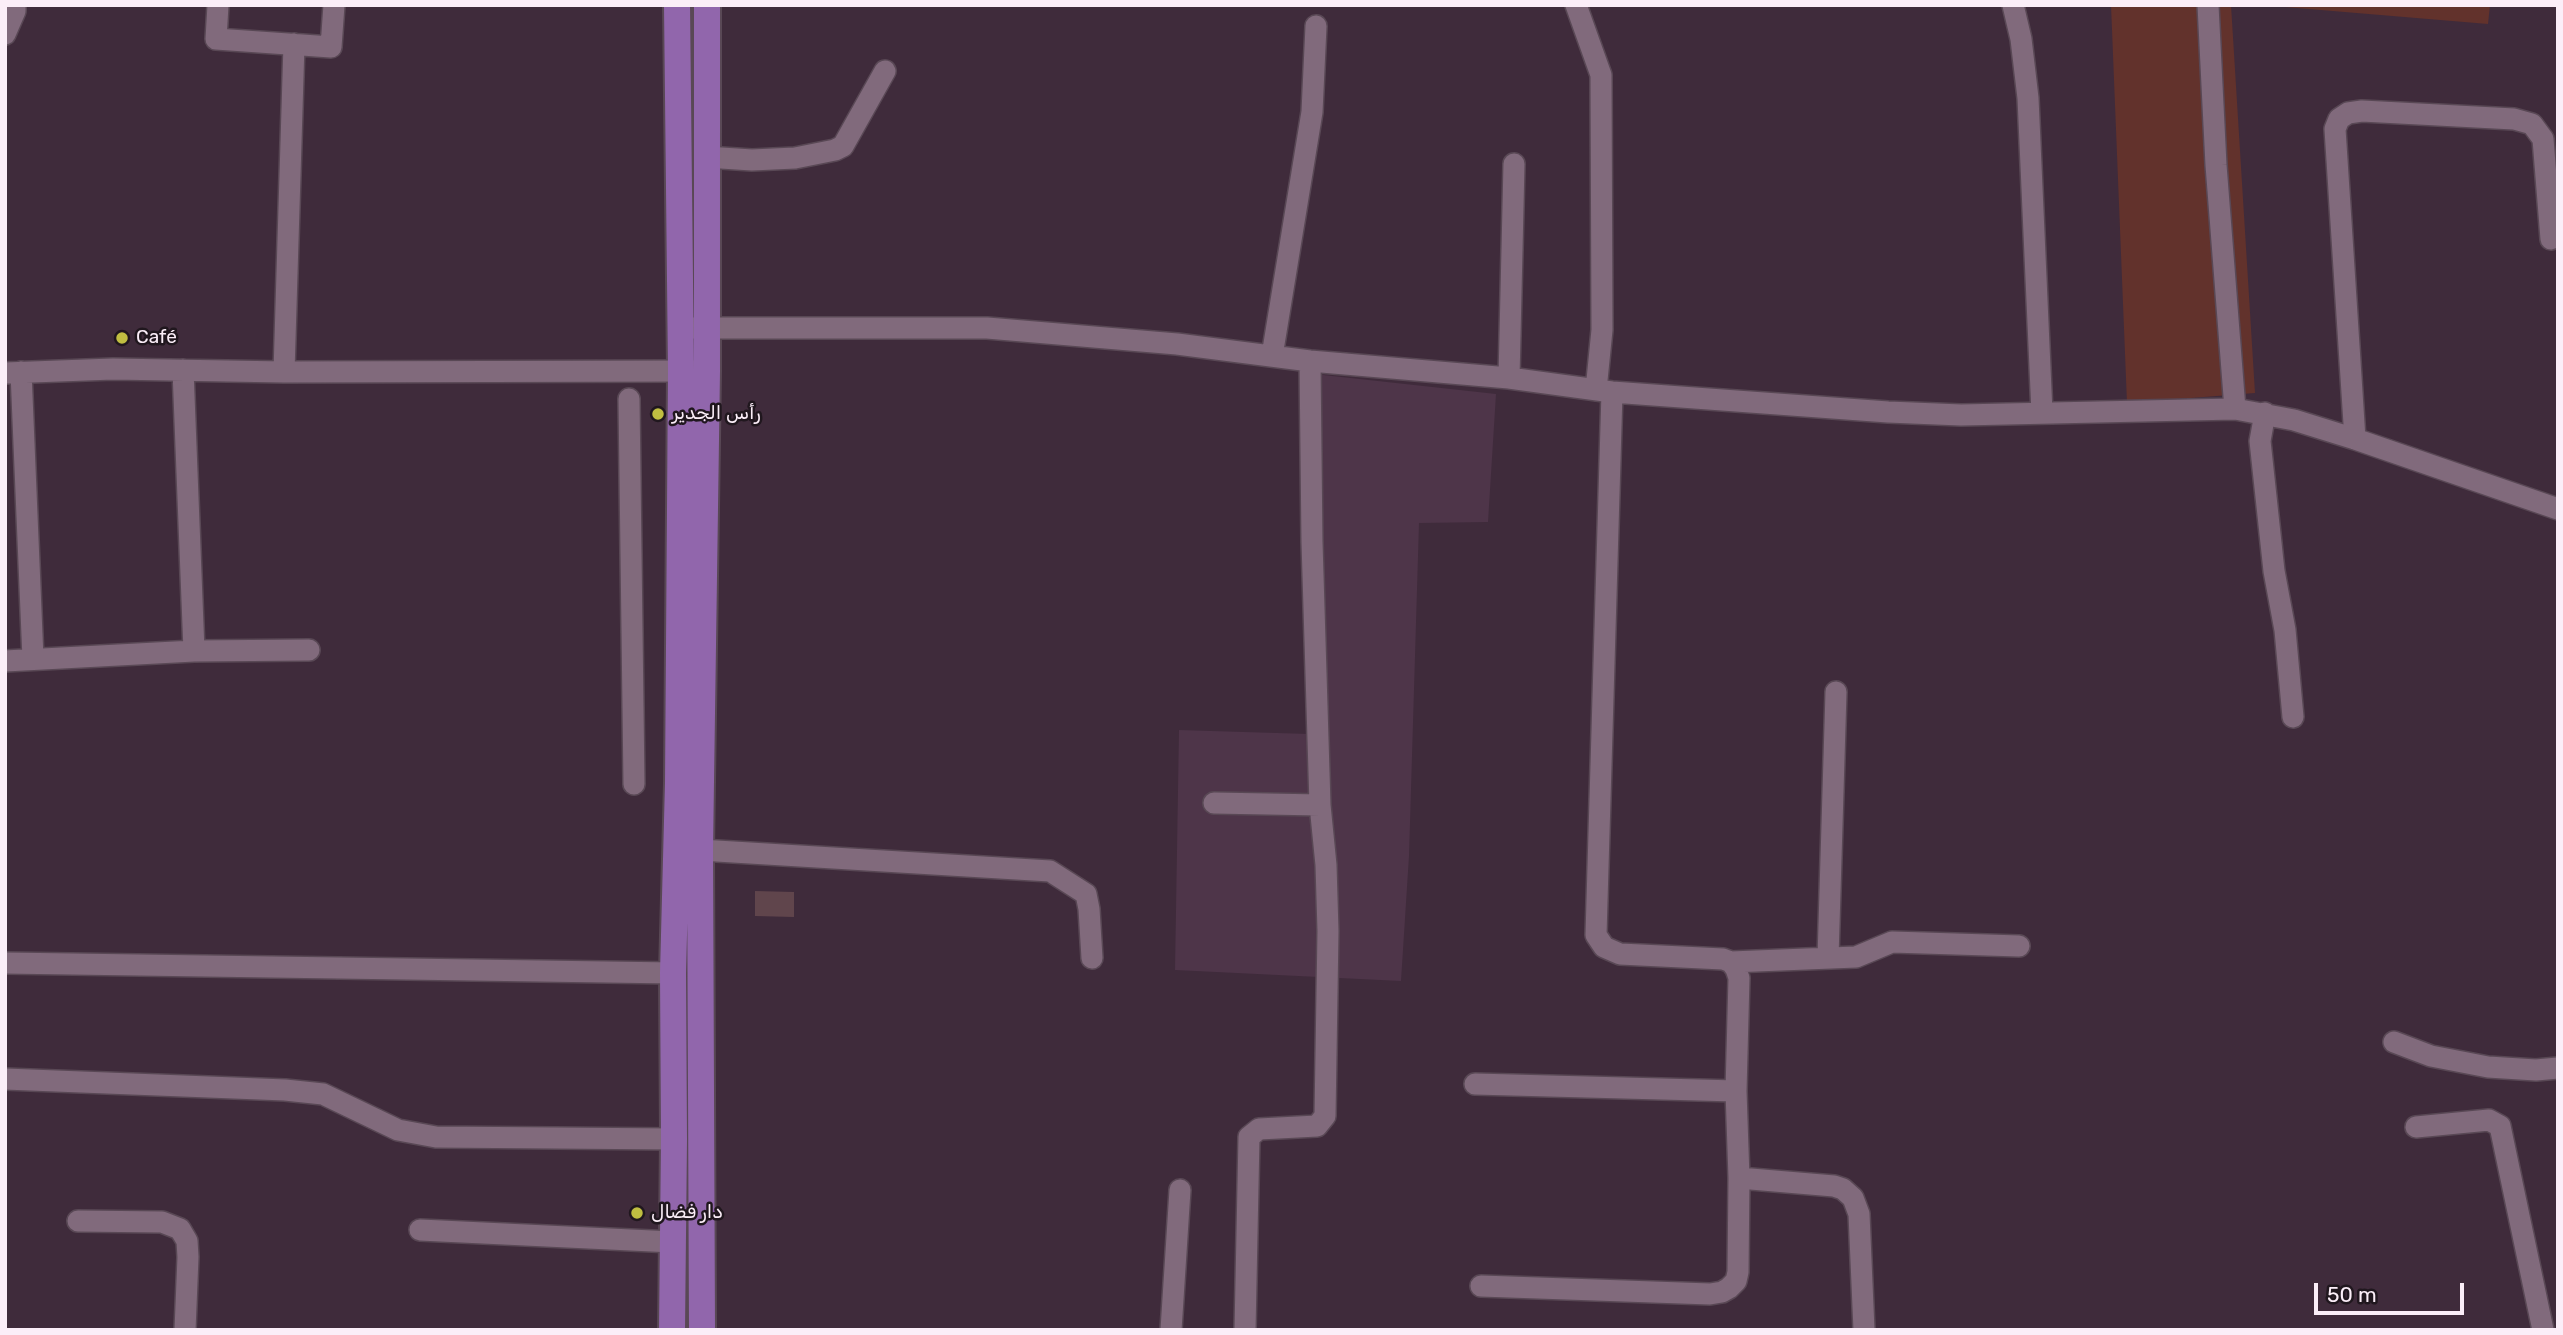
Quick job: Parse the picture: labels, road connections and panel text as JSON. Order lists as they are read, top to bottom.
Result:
{
  "places": ["Café", "رأس الجدير", "دار فضال"],
  "scale_bar": "50 m"
}
